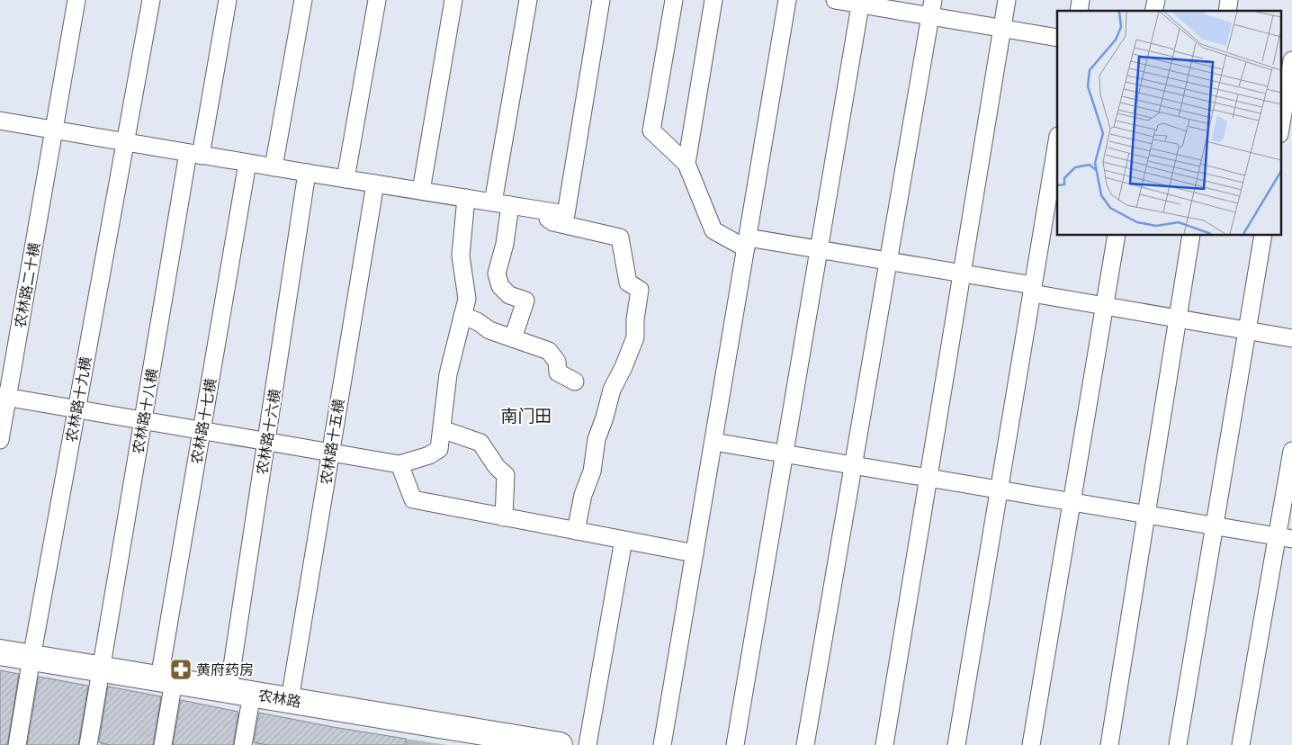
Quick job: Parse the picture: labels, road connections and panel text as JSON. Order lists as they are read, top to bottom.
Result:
{
  "streets": {
    "street": [
      "农林路二十横",
      "农林路十九横",
      "农林路十八横",
      "农林路十七横",
      "农林路十六横",
      "农林路十五横",
      "农林路"
    ]
  },
  "crossings": [
    ["农林路十九横", "农林路"],
    ["农林路十八横", "农林路"],
    ["农林路十七横", "农林路"],
    ["农林路十六横", "农林路"],
    ["农林路十五横", "农林路"]
  ],
  "districts": ["南门田"],
  "places": {
    "pharmacy": ["黄府药房"]
  }
}
